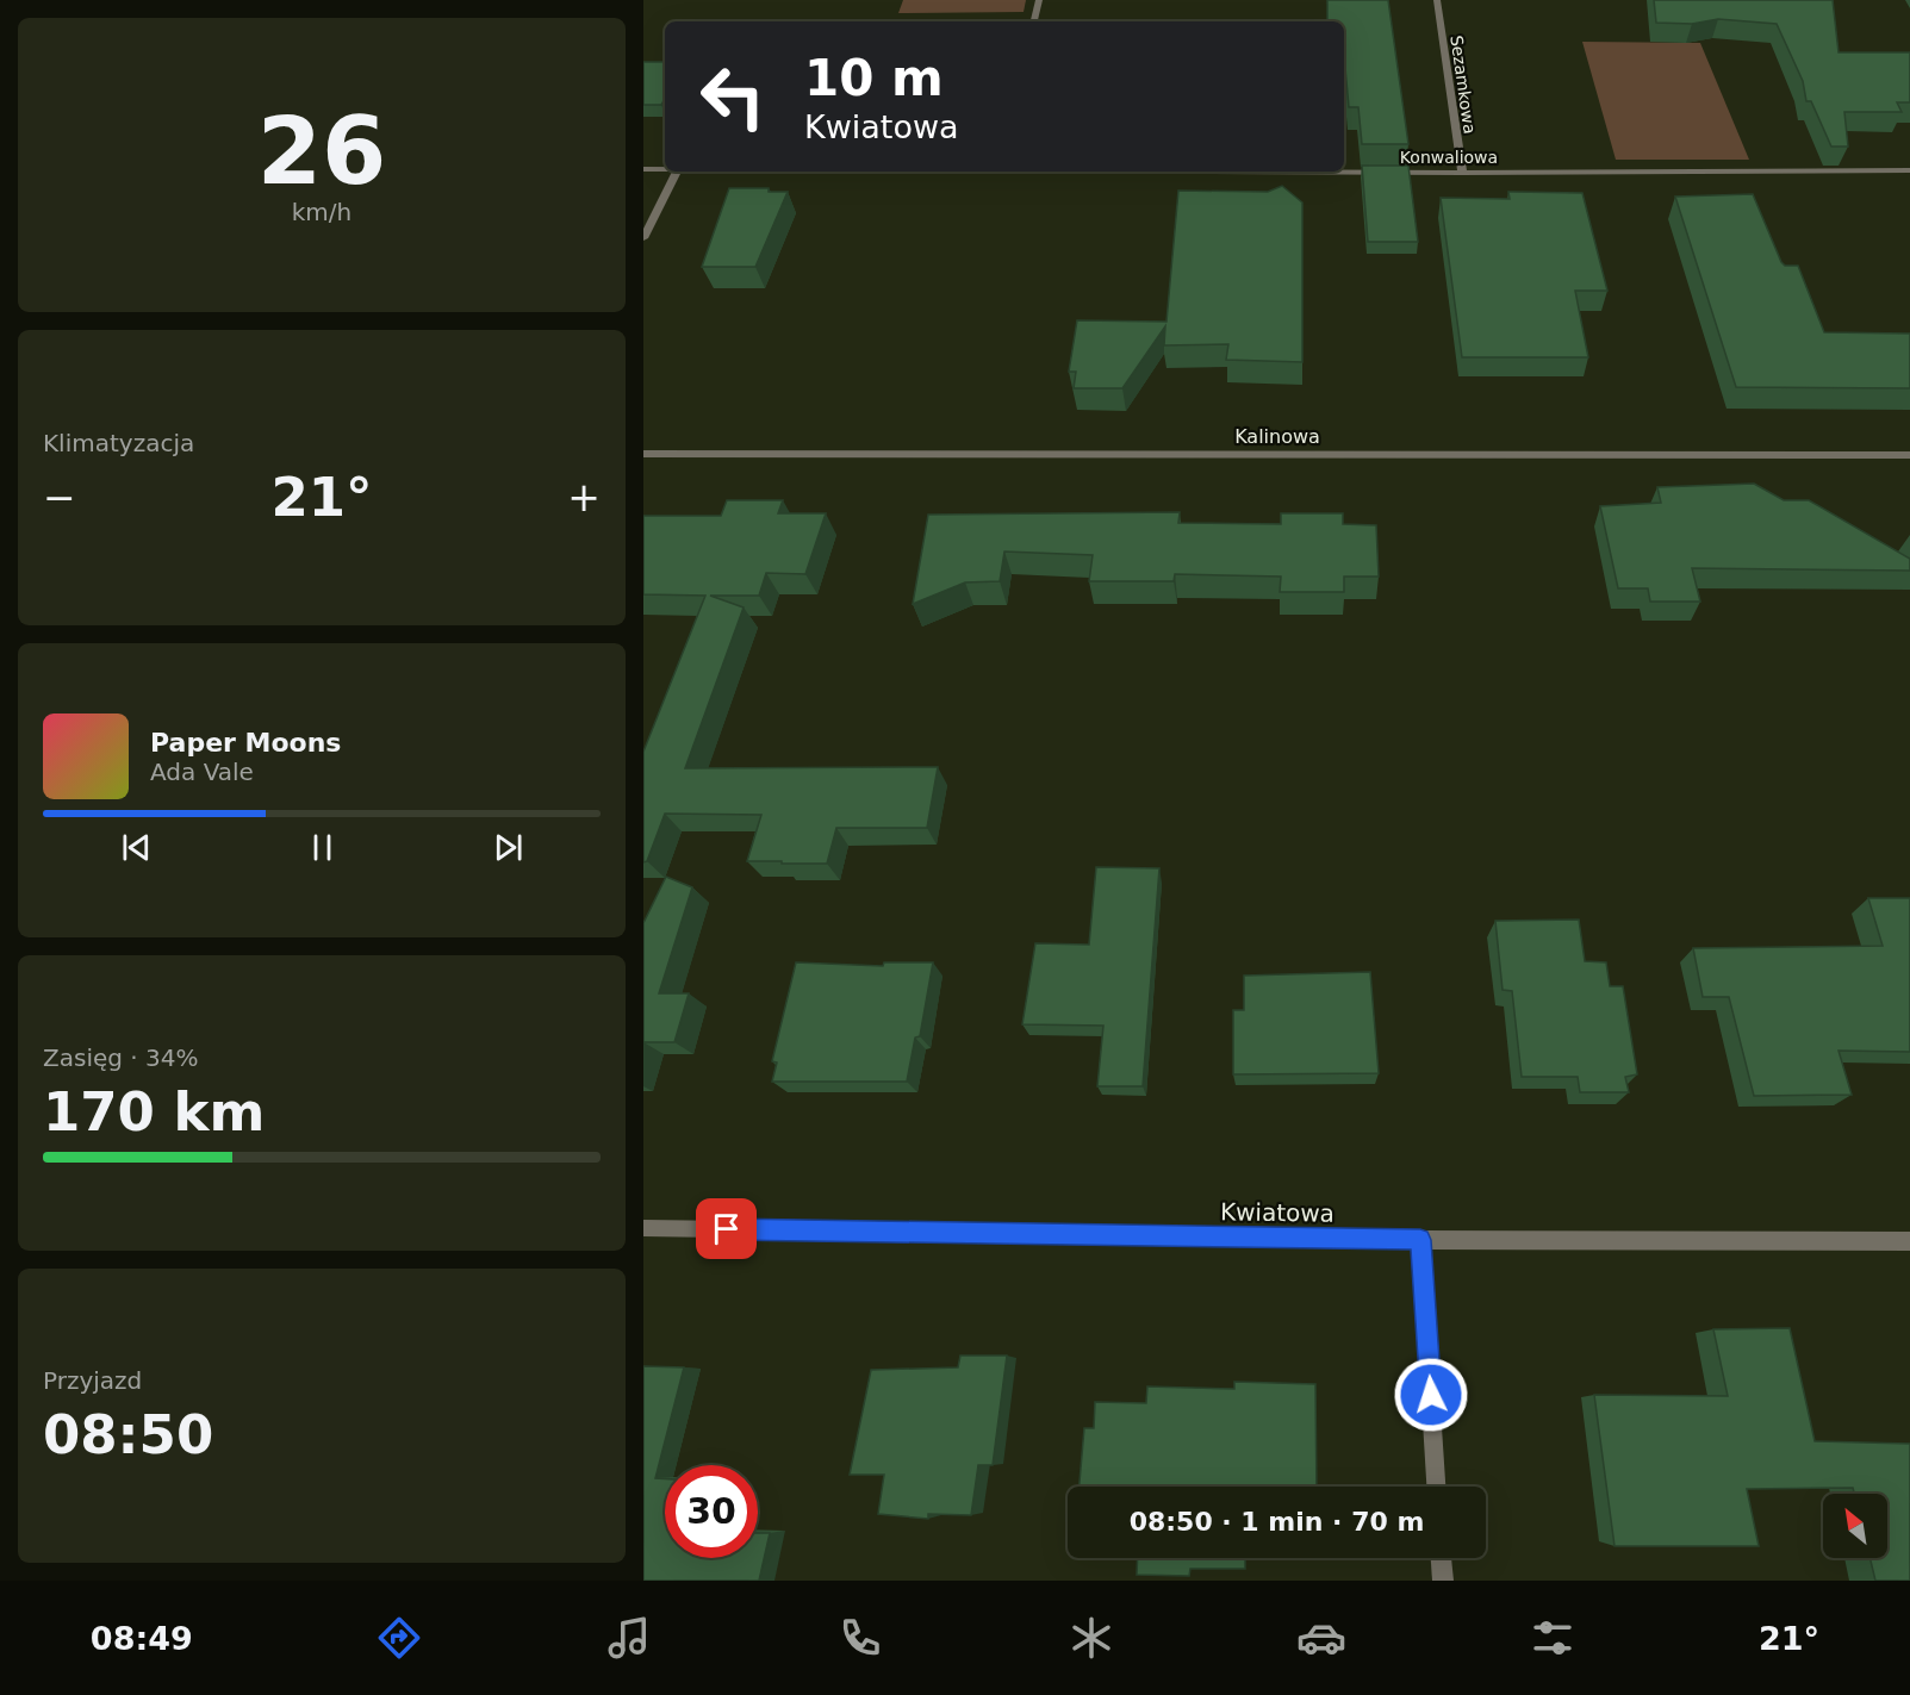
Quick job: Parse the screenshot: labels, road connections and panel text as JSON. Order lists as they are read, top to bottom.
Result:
{
  "streets": {
    "street": [
      "Sezamkowa",
      "Konwaliowa",
      "Kalinowa",
      "Kwiatowa"
    ]
  },
  "crossings": [
    ["Sezamkowa", "Konwaliowa"]
  ],
  "north": "top left",
  "page": {
    "tile": [
      ["26", "km/h"],
      "Klimatyzacja",
      ["Zasięg · 34%", "170 km"],
      ["Przyjazd", "08:50"]
    ],
    "turn": ["10 m", "Kwiatowa"],
    "heat": ["−", "21°", "+"],
    "song": ["Paper Moons", "Ada Vale"],
    "limit": "30",
    "trip": "08:50 · 1 min · 70 m",
    "tabs": ["08:49", "21°"]
  }
}
